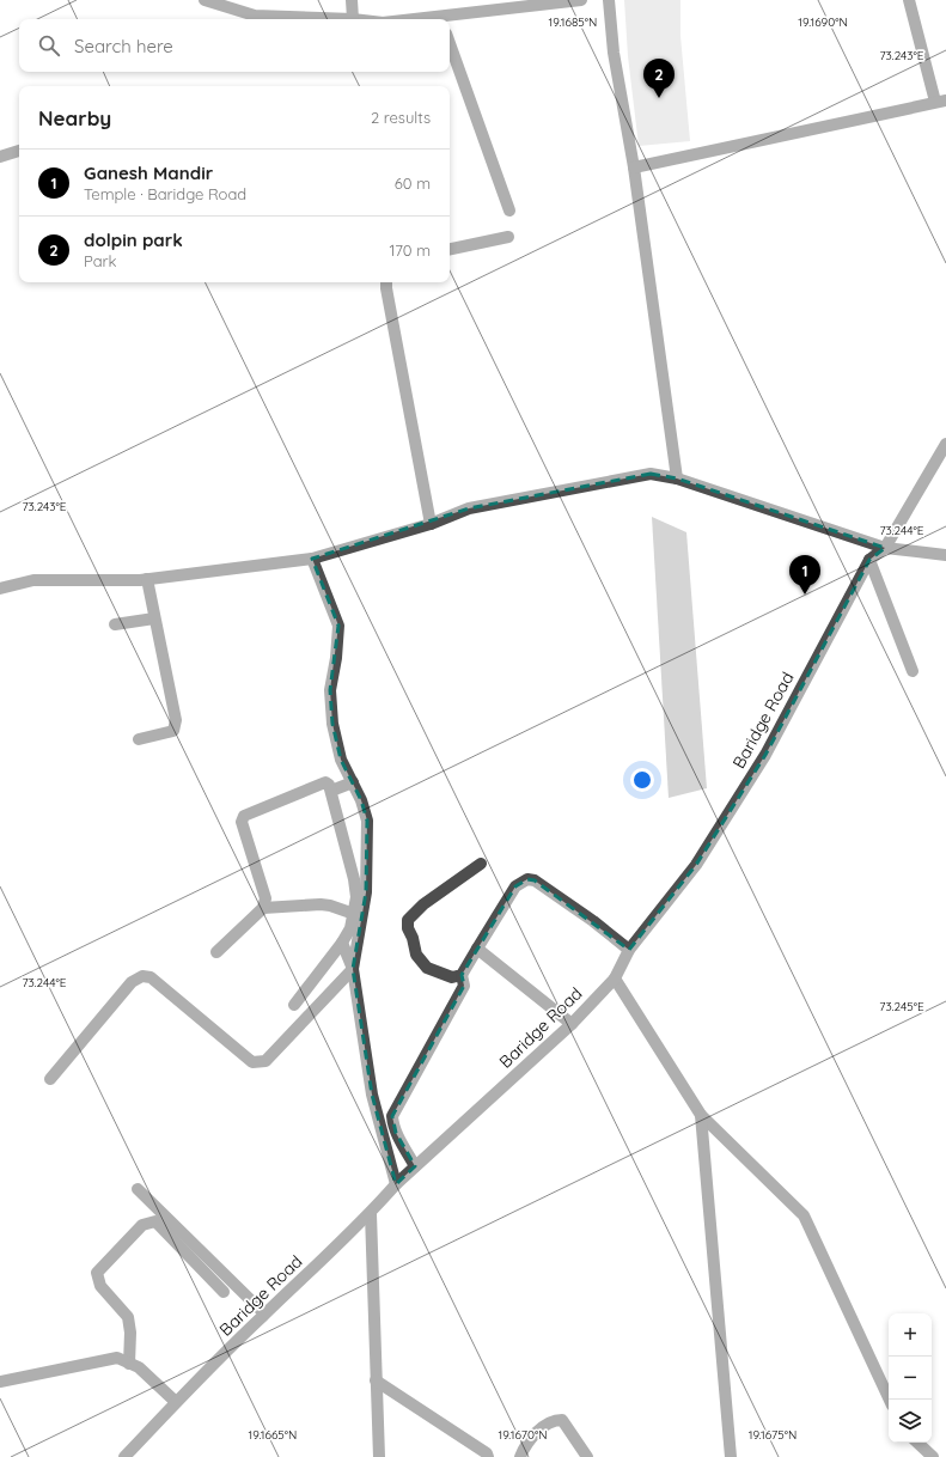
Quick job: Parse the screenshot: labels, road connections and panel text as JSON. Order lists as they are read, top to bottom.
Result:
{
  "streets": {
    "street": ["Baridge Road"]
  },
  "page": {
    "search": "Search here",
    "pins": ["2", "1"],
    "heading": ["Nearby", "2 results"],
    "list": [
      {
        "mark": "1",
        "name": "Ganesh Mandir",
        "note": "Temple · Baridge Road",
        "value": "60 m"
      },
      {
        "mark": "2",
        "name": "dolpin park",
        "note": "Park",
        "value": "170 m"
      }
    ],
    "map_buttons": ["+", "−"]
  },
  "coordinates": [
    "19.1685°N",
    "19.1690°N",
    "73.243°E",
    "73.244°E",
    "73.245°E",
    "19.1665°N",
    "19.1670°N",
    "19.1675°N"
  ]
}
